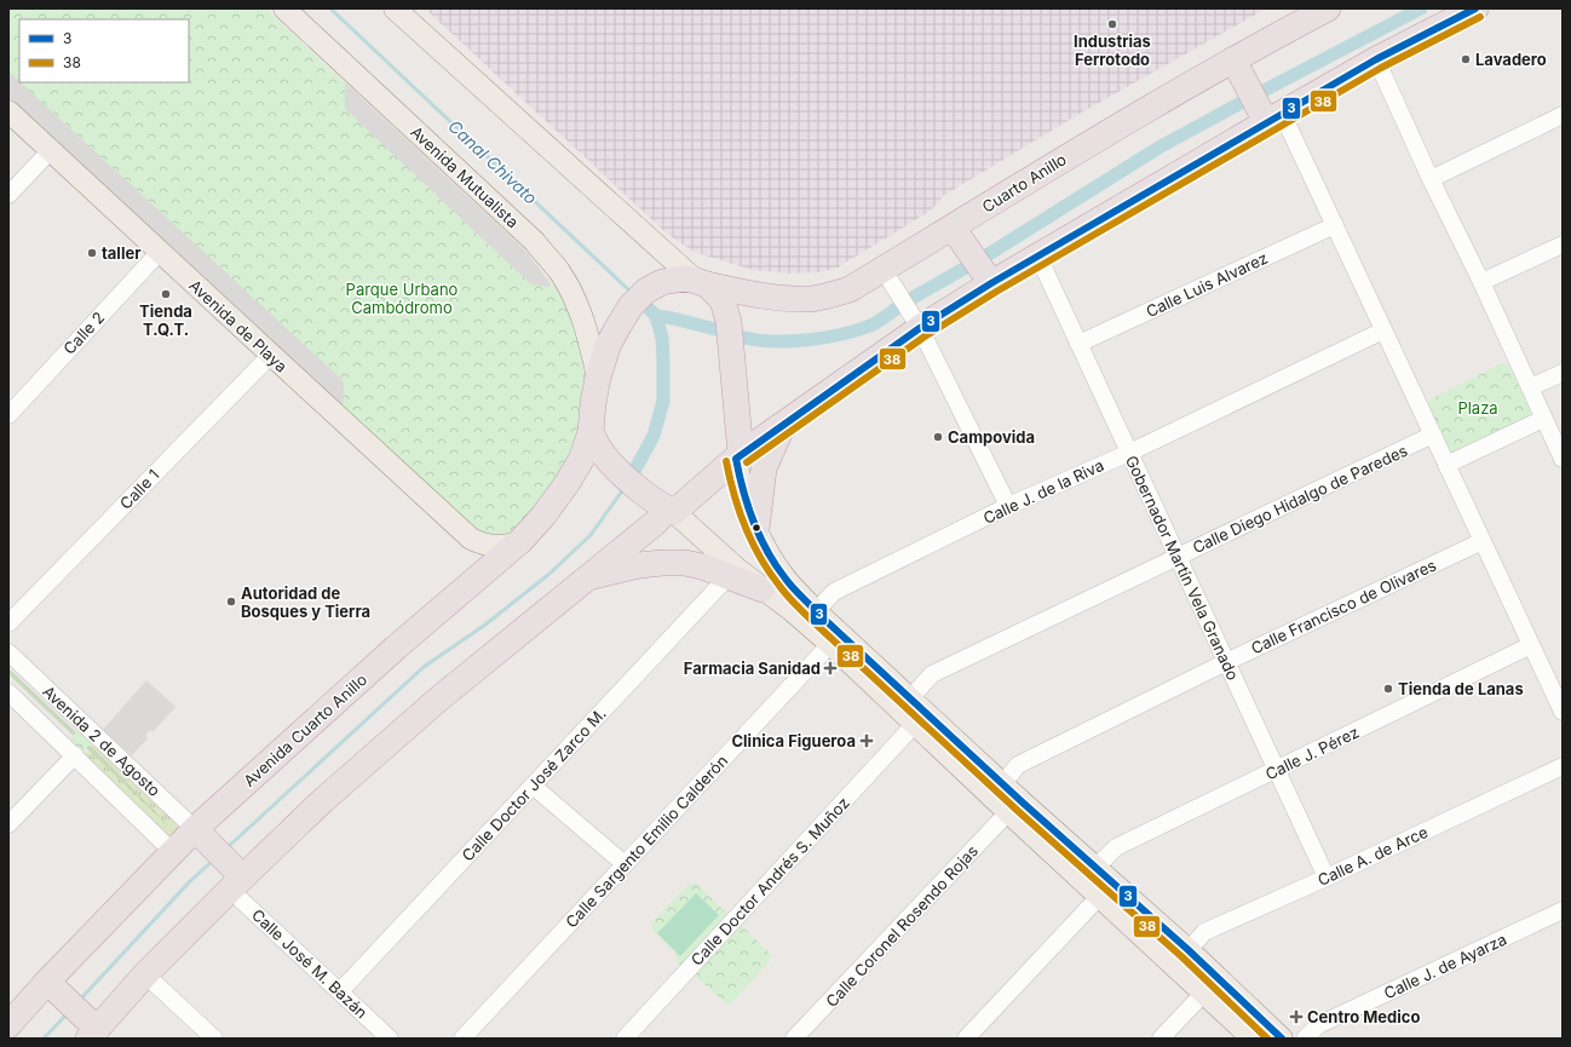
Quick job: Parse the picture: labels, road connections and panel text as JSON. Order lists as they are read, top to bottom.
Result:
{
  "streets": {
    "highway": ["Cuarto Anillo", "Avenida Cuarto Anillo"],
    "main road": ["Avenida Mutualista", "Avenida de Playa"],
    "street": [
      "Calle Luis Alvarez",
      "Calle 2",
      "Calle 1",
      "Calle J. de la Riva",
      "Calle Diego Hidalgo de Paredes",
      "Gobernador Martín Vela Granado",
      "Calle Francisco de Olivares",
      "Avenida 2 de Agosto",
      "Calle J. Pérez",
      "Calle Doctor José Zarco M.",
      "Calle Sargento Emilio Calderón",
      "Calle A. de Arce",
      "Calle Doctor Andrés S. Muñoz",
      "Calle Coronel Rosendo Rojas",
      "Calle José M. Bazán",
      "Calle J. de Ayarza"
    ]
  },
  "crossings": [
    ["Avenida Mutualista", "Avenida Cuarto Anillo"],
    ["Cuarto Anillo", "Avenida Cuarto Anillo"],
    ["Calle Luis Alvarez", "Gobernador Martín Vela Granado"],
    ["Avenida de Playa", "Calle 2"],
    ["Avenida de Playa", "Calle 1"],
    ["Avenida de Playa", "Avenida Cuarto Anillo"],
    ["Calle J. de la Riva", "Gobernador Martín Vela Granado"],
    ["Calle Diego Hidalgo de Paredes", "Gobernador Martín Vela Granado"],
    ["Gobernador Martín Vela Granado", "Calle Francisco de Olivares"],
    ["Gobernador Martín Vela Granado", "Calle J. Pérez"],
    ["Gobernador Martín Vela Granado", "Calle A. de Arce"],
    ["Avenida Cuarto Anillo", "Avenida 2 de Agosto"],
    ["Calle Doctor José Zarco M.", "Calle José M. Bazán"]
  ],
  "water": ["Canal Chivato"],
  "parks": ["Parque Urbano Cambódromo", "Plaza"],
  "places": {
    "other": [
      "Industrias Ferrotodo",
      "Lavadero",
      "taller",
      "Tienda T.Q.T.",
      "Campovida",
      "Autoridad de Bosques y Tierra",
      "Tienda de Lanas"
    ],
    "health": ["Farmacia Sanidad", "Clinica Figueroa", "Centro Medico"]
  },
  "lines": ["transit line 3", "transit line 38"],
  "legend": ["3", "38"]
}
